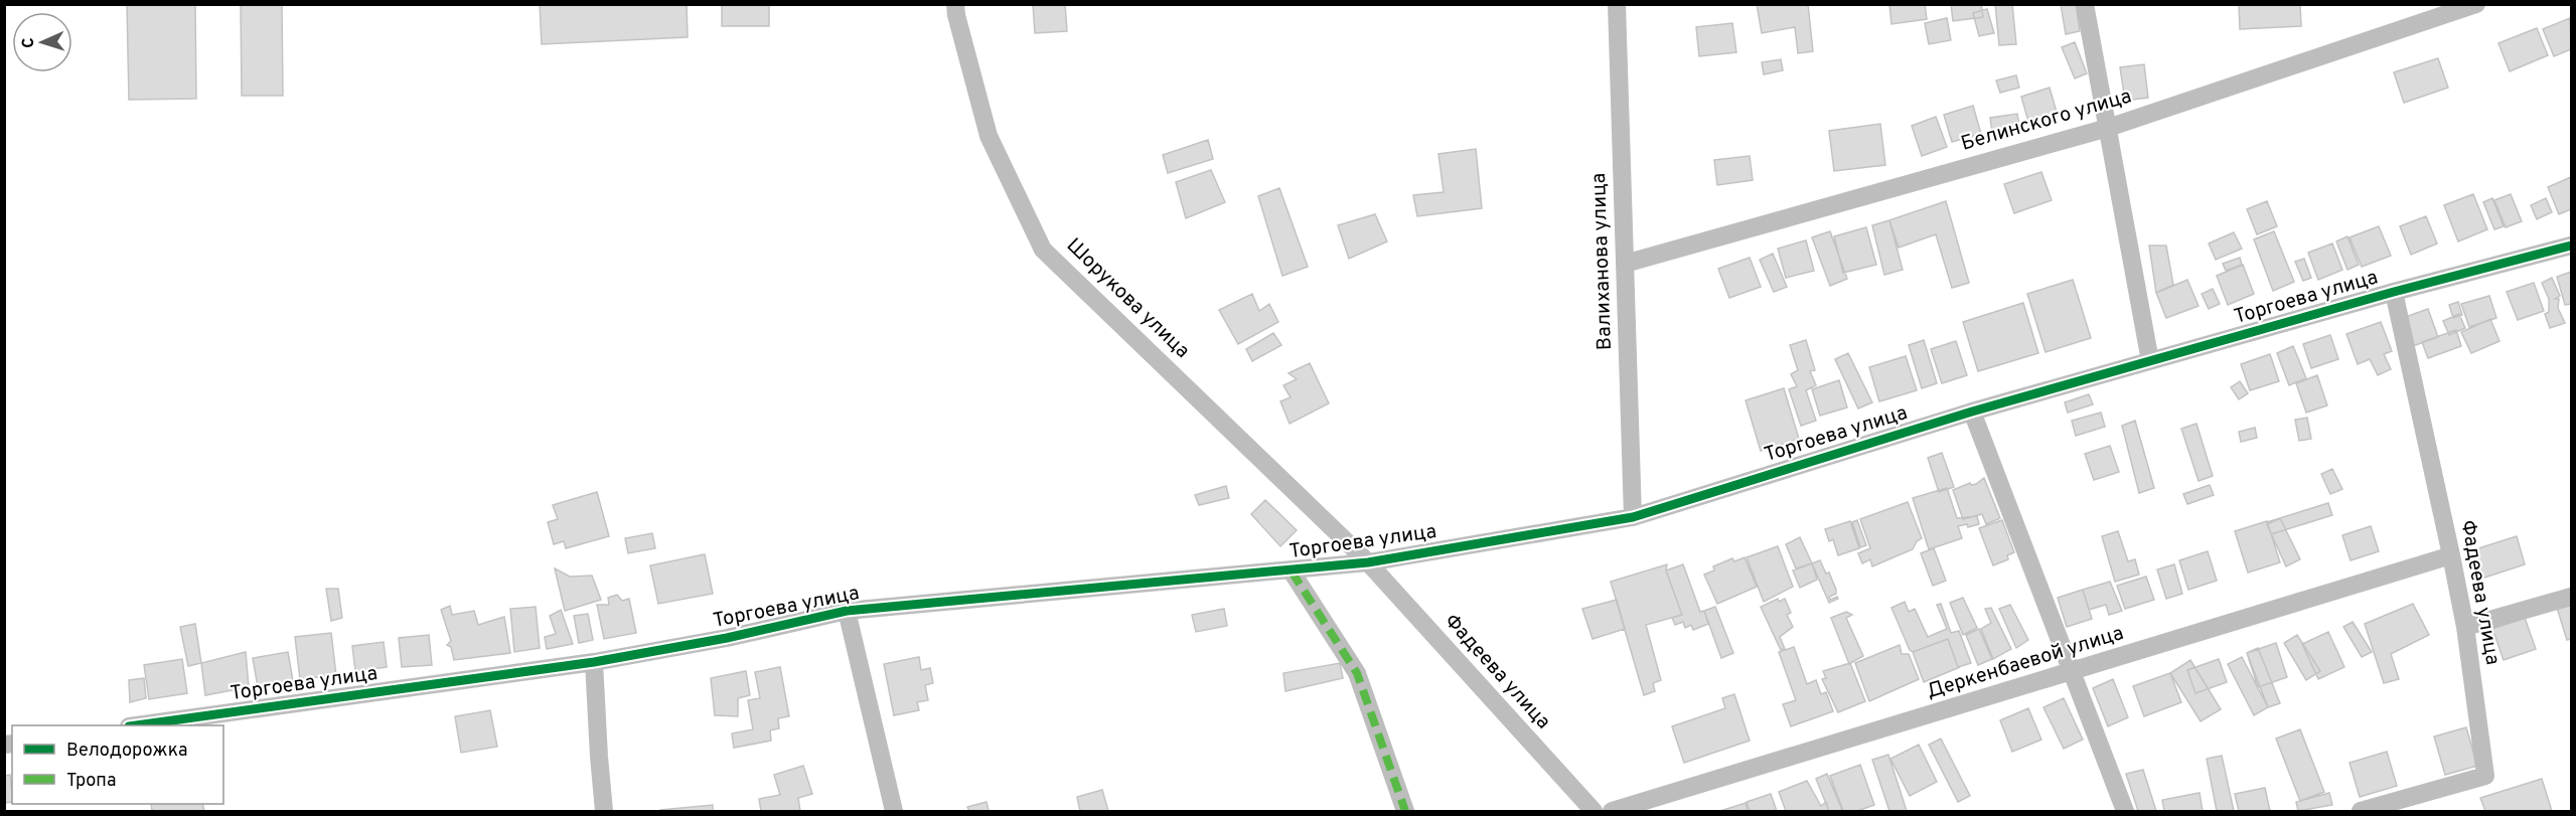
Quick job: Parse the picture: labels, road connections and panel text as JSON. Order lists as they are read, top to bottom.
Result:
{
  "streets": {
    "street": [
      "Белинского улица",
      "Валиханова улица",
      "Торгоева улица",
      "Шорукова улица",
      "Фадеева улица",
      "Деркенбаевой улица"
    ]
  },
  "crossings": [
    ["Белинского улица", "Валиханова улица"],
    ["Валиханова улица", "Торгоева улица"],
    ["Торгоева улица", "Шорукова улица"],
    ["Торгоева улица", "Фадеева улица"],
    ["Шорукова улица", "Фадеева улица"],
    ["Фадеева улица", "Деркенбаевой улица"]
  ],
  "legend": ["Велодорожка", "Тропа"],
  "north": "left"
}
